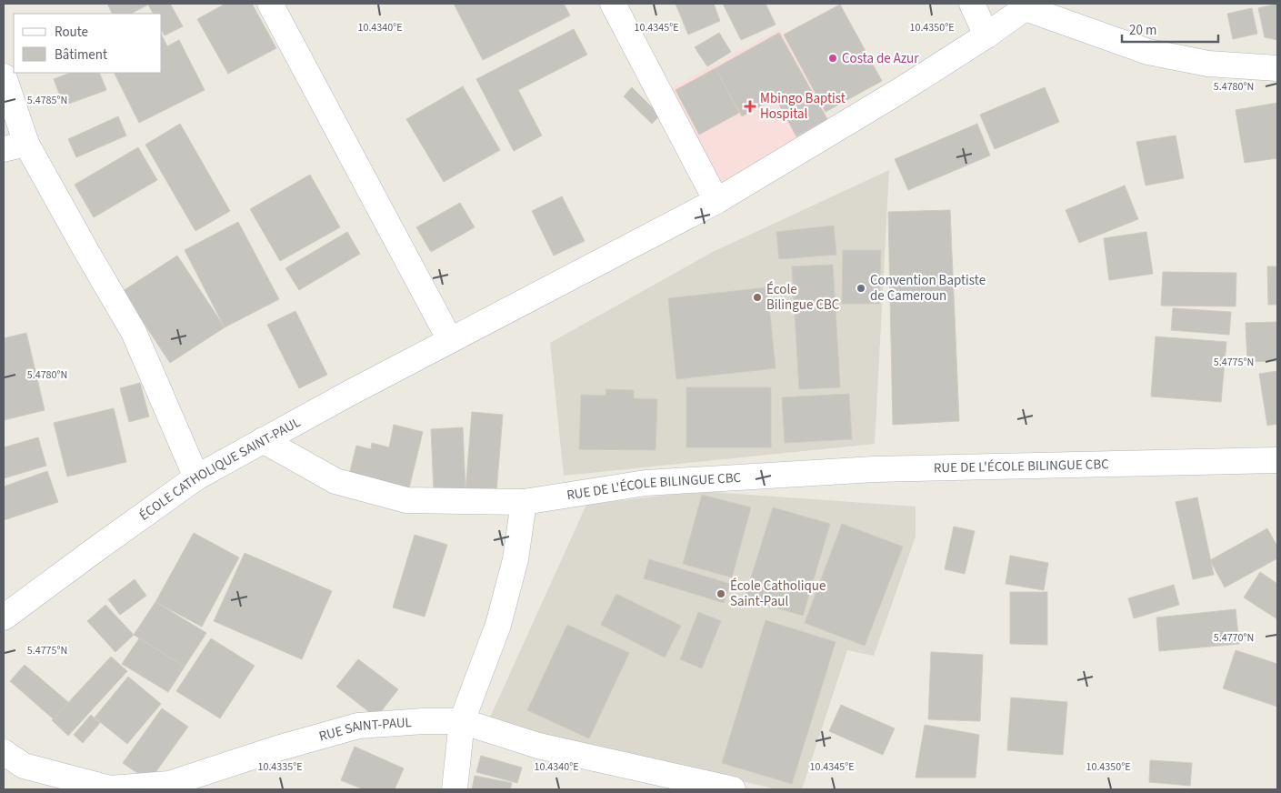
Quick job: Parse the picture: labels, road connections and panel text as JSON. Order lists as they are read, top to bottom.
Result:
{
  "streets": {
    "street": ["RUE DE L'ÉCOLE BILINGUE CBC", "ÉCOLE CATHOLIQUE SAINT-PAUL", "RUE SAINT-PAUL"]
  },
  "crossings": [
    ["RUE DE L'ÉCOLE BILINGUE CBC", "ÉCOLE CATHOLIQUE SAINT-PAUL"]
  ],
  "places": {
    "other": [
      "Costa de Azur",
      "Convention Baptiste de Cameroun",
      "École Bilingue CBC",
      "École Catholique Saint-Paul"
    ],
    "health": ["Mbingo Baptist Hospital"]
  },
  "legend": ["Route", "Bâtiment"],
  "scale_bar": "20 m",
  "coordinates": [
    "10.4340°E",
    "10.4345°E",
    "10.4350°E",
    "5.4780°N",
    "5.4785°N",
    "5.4775°N",
    "5.4770°N",
    "10.4335°E"
  ]
}
